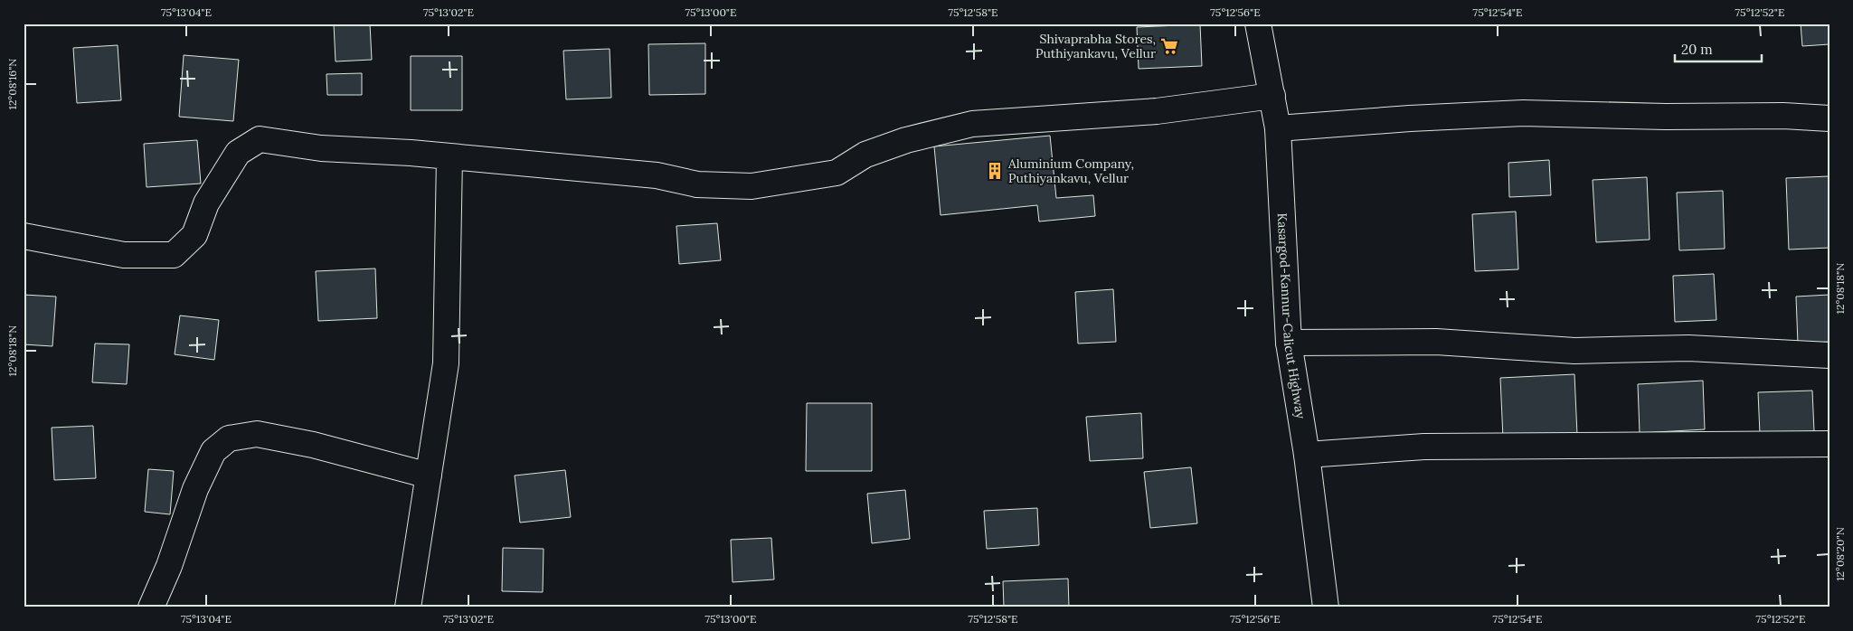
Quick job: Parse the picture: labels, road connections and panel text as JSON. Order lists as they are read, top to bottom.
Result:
{
  "streets": {
    "main road": ["Kasargod-Kannur-Calicut Highway"]
  },
  "places": {
    "supermarket": ["Shivaprabha Stores, Puthiyankavu, Vellur"],
    "building": ["Aluminium Company, Puthiyankavu, Vellur"]
  },
  "scale_bar": "20 m",
  "coordinates": [
    "75°13'04\"E",
    "75°13'02\"E",
    "75°13'00\"E",
    "75°12'58\"E",
    "75°12'56\"E",
    "75°12'54\"E",
    "75°12'52\"E",
    "12°08'16\"N",
    "12°08'18\"N",
    "12°08'20\"N"
  ]
}
